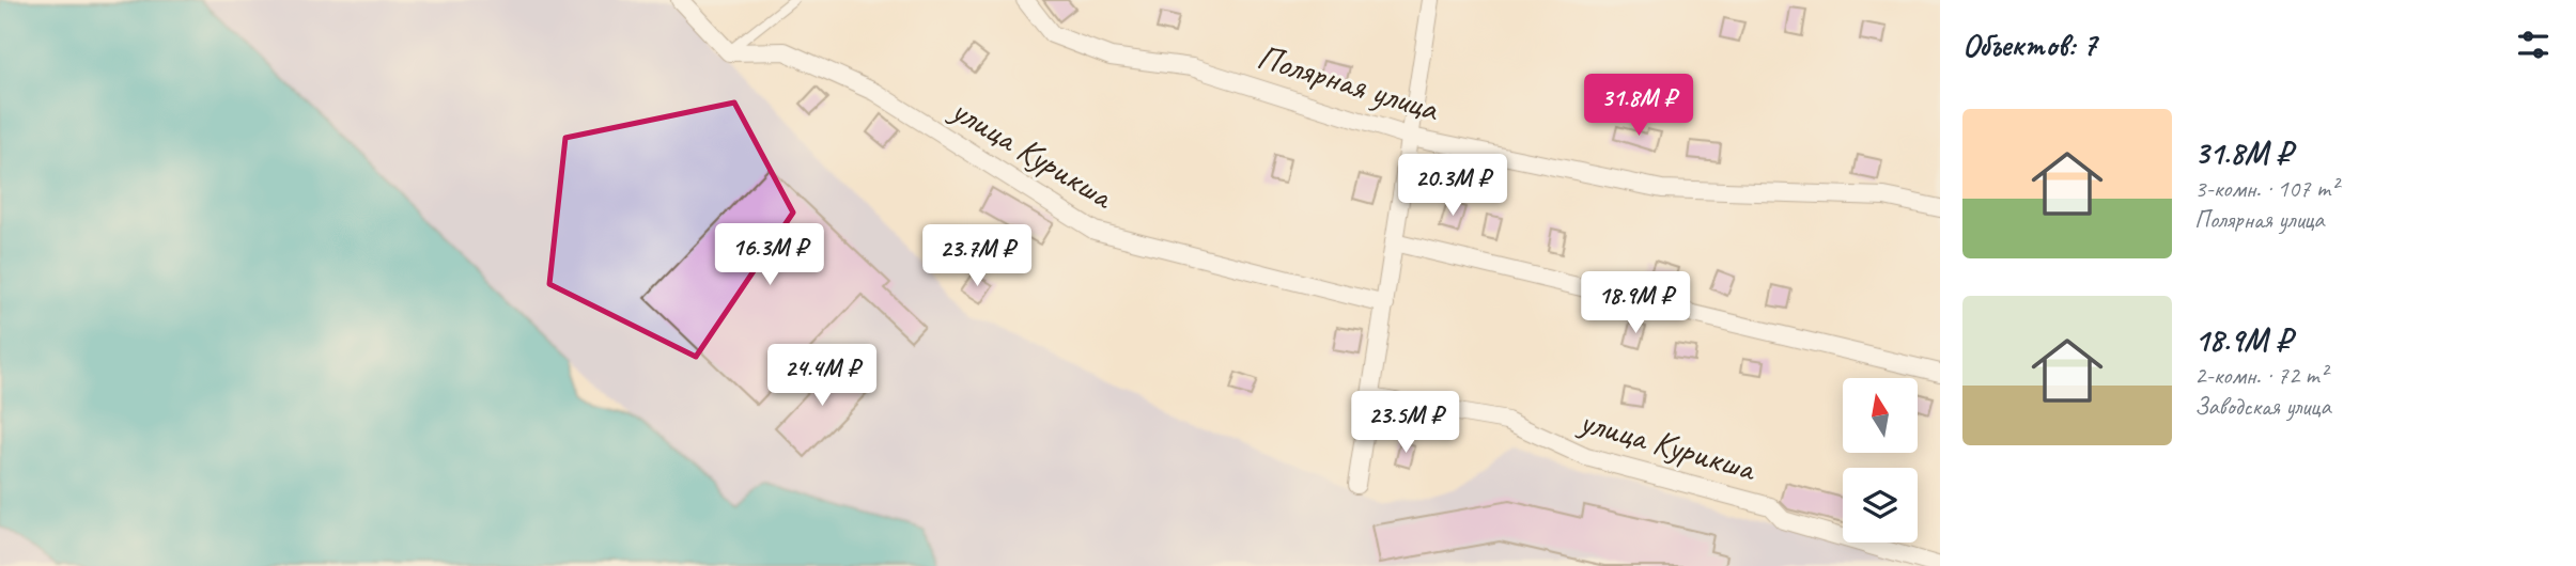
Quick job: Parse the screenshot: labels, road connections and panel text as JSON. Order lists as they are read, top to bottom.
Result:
{
  "streets": {
    "street": ["Полярная улица", "улица Курикша"]
  },
  "north": "top",
  "page": {
    "heading": "Объектов: 7",
    "price": [
      "31.8M ₽",
      "20.3M ₽",
      "16.3M ₽",
      "23.7M ₽",
      "18.9M ₽",
      "24.4M ₽",
      "23.5M ₽"
    ],
    "list": [
      {
        "name": "31.8M ₽",
        "note": "3-комн. · 107 m² · Полярная улица"
      },
      {
        "name": "18.9M ₽",
        "note": "2-комн. · 72 m² · Заводская улица"
      }
    ]
  }
}
